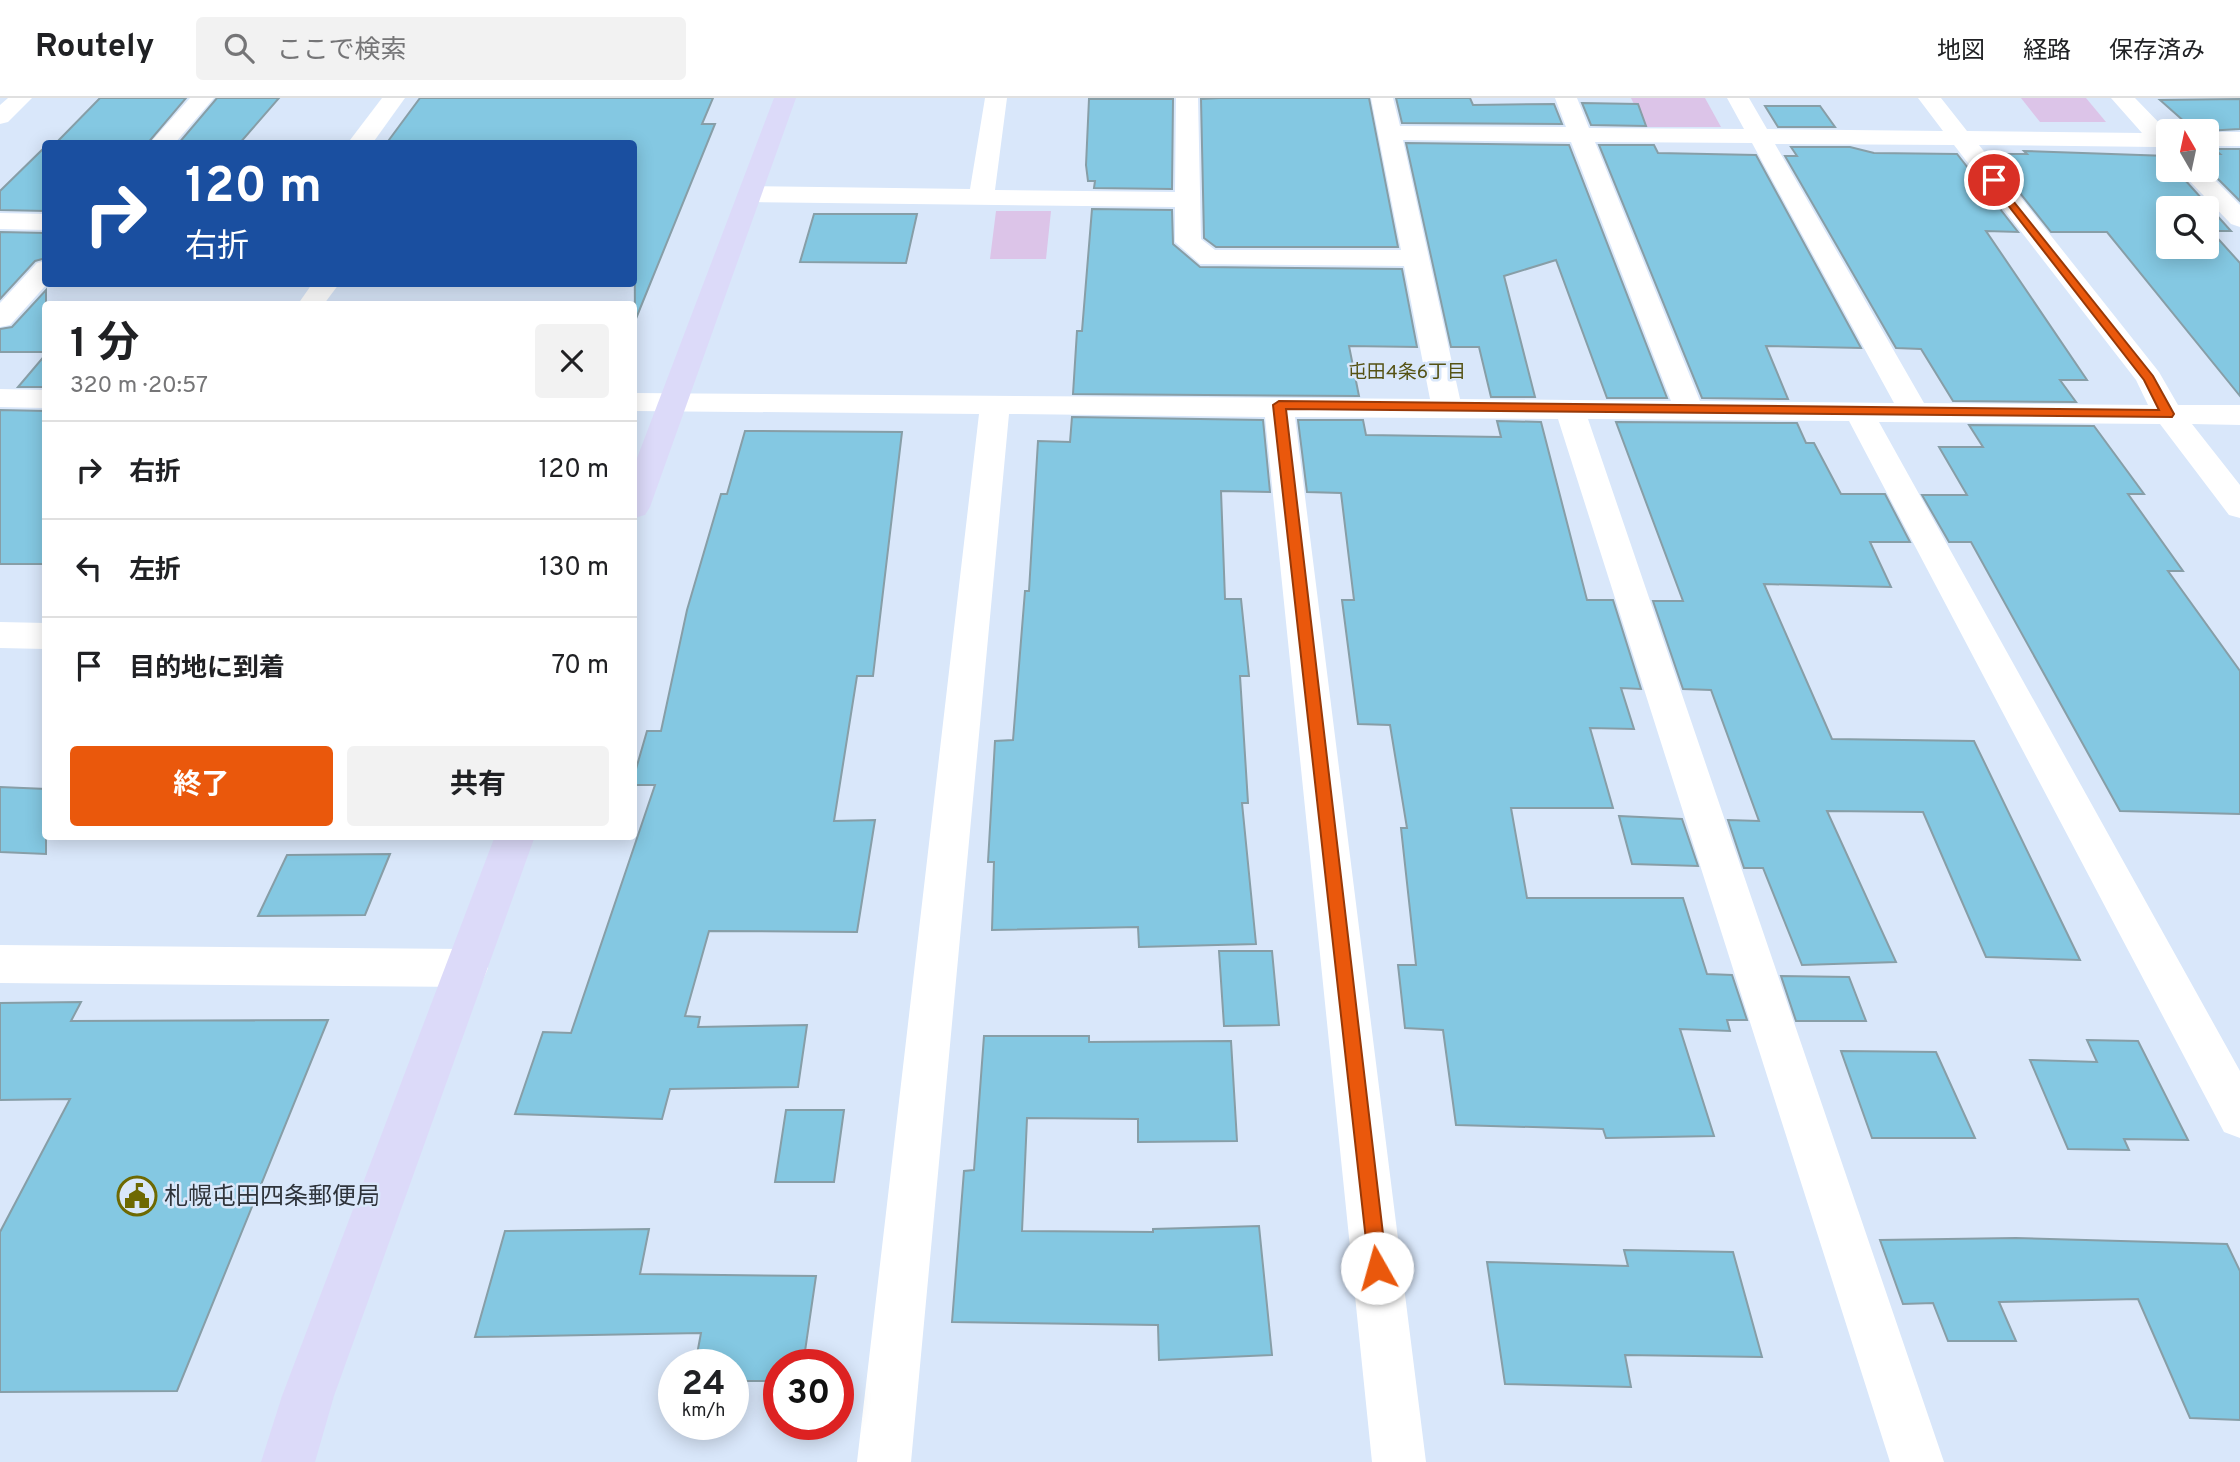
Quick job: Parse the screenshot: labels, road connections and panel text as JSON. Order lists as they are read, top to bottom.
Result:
{
  "districts": ["屯田4条6丁目"],
  "places": {
    "public building": ["札幌屯田四条郵便局"]
  },
  "north": "top",
  "page": {
    "header": "Routely",
    "search": "ここで検索",
    "nav": ["地図", "経路", "保存済み"],
    "turn": ["120 m", "右折"],
    "heading": ["1 分", "320 m · 20:57"],
    "list": [
      {
        "name": "右折",
        "value": "120 m"
      },
      {
        "name": "左折",
        "value": "130 m"
      },
      {
        "name": "目的地に到着",
        "value": "70 m"
      }
    ],
    "buttons": ["終了", "共有"],
    "speed": "24 km/h",
    "limit": "30"
  }
}
